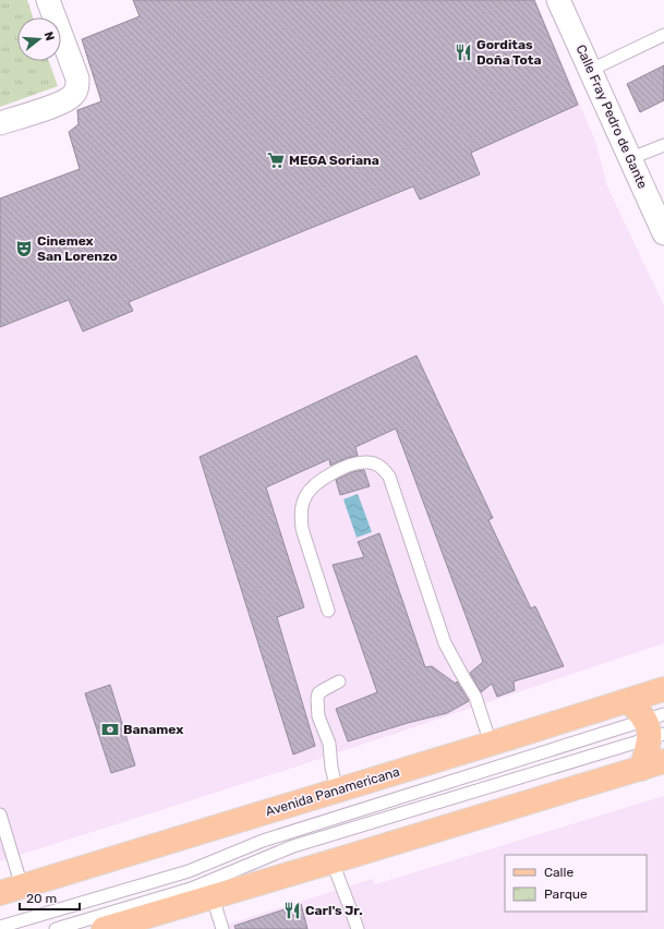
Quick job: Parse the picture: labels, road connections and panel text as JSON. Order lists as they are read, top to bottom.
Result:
{
  "streets": {
    "main road": ["Avenida Panamericana"],
    "street": ["Calle Fray Pedro de Gante"]
  },
  "places": {
    "restaurant": ["Gorditas Doña Tota", "Carl's Jr."],
    "supermarket": ["MEGA Soriana"],
    "theatre": ["Cinemex San Lorenzo"],
    "bank": ["Banamex"]
  },
  "legend": ["Calle", "Parque"],
  "scale_bar": "20 m",
  "north": "right"
}
